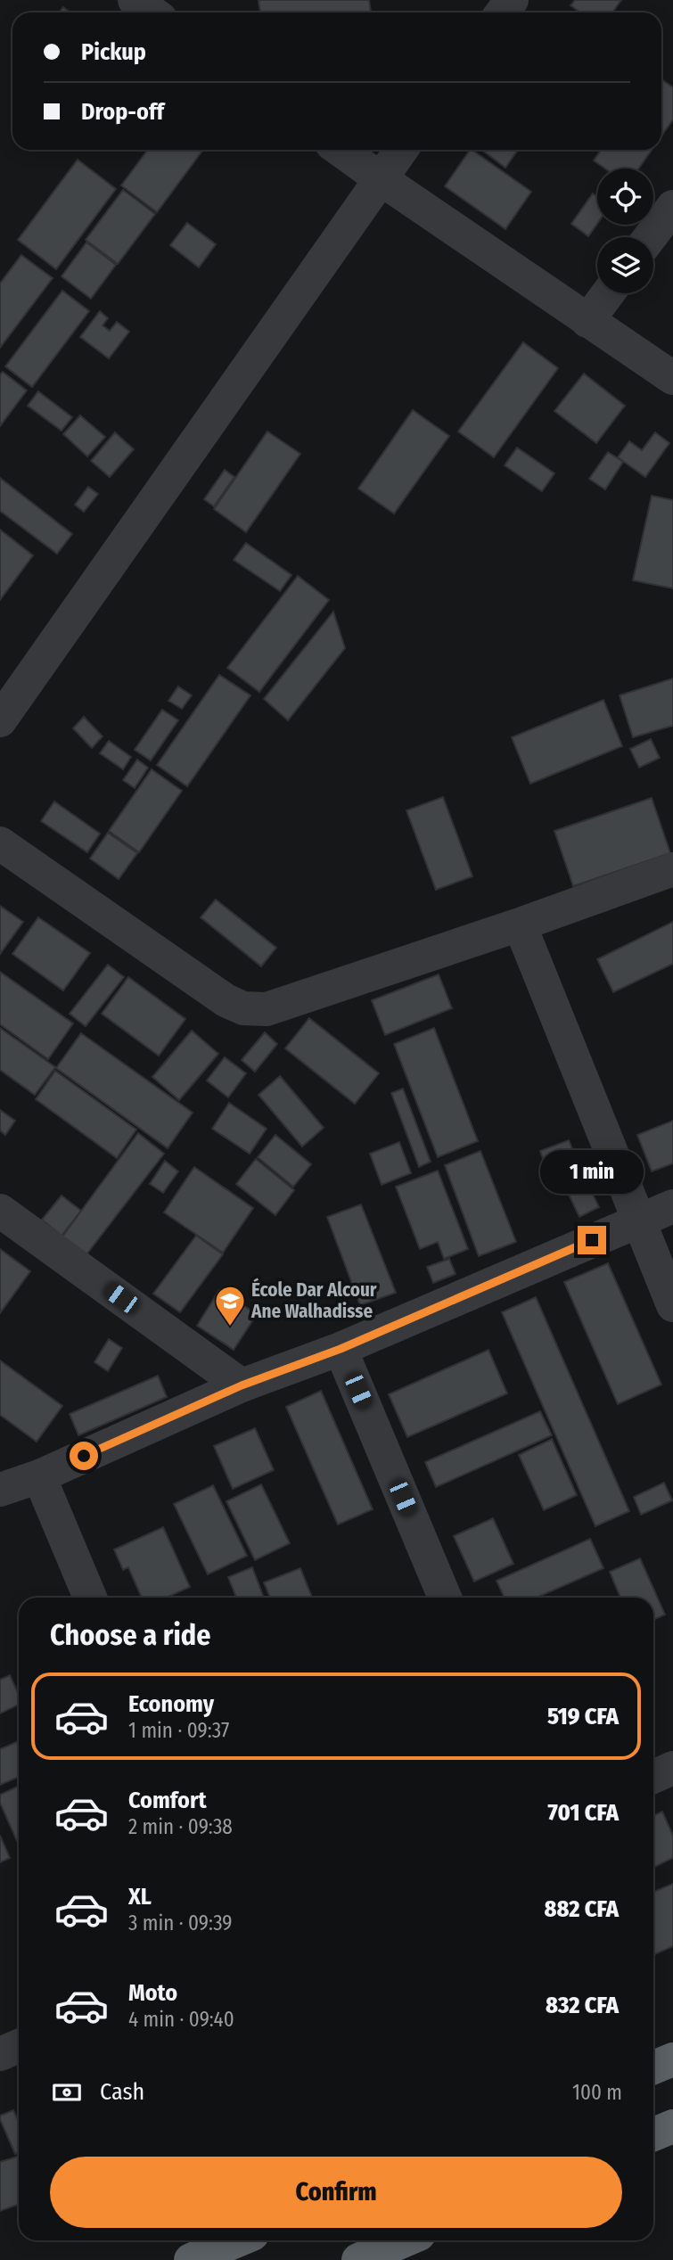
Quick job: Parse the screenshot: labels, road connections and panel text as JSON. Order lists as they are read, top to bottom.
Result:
{
  "places": {
    "school or university": ["École Dar Alcour Ane Walhadisse"]
  },
  "page": {
    "banner": ["Pickup", "Drop-off"],
    "bubble": "1 min",
    "heading": "Choose a ride",
    "list": [
      {
        "name": "Economy",
        "note": "1 min · 09:37",
        "value": "519 CFA"
      },
      {
        "name": "Comfort",
        "note": "2 min · 09:38",
        "value": "701 CFA"
      },
      {
        "name": "XL",
        "note": "3 min · 09:39",
        "value": "882 CFA"
      },
      {
        "name": "Moto",
        "note": "4 min · 09:40",
        "value": "832 CFA"
      }
    ],
    "pay": ["Cash", "100 m"],
    "buttons": "Confirm"
  }
}
